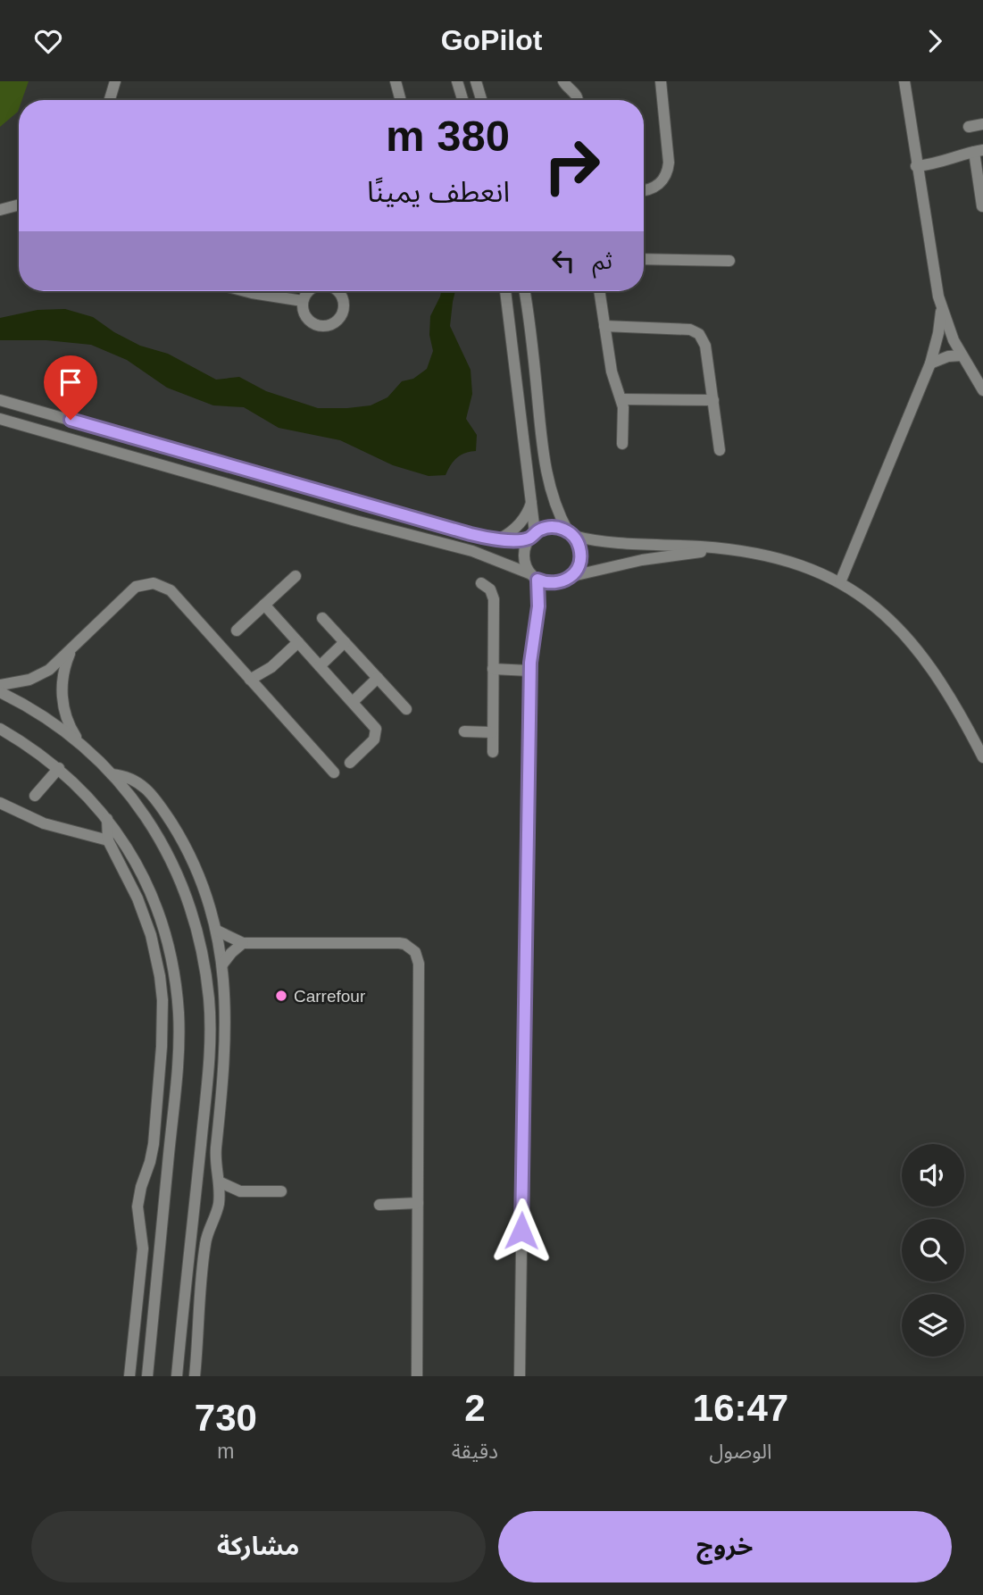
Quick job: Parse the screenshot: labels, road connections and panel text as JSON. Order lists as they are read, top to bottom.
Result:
{
  "places": ["Carrefour"],
  "page": {
    "header": "GoPilot",
    "turn": ["380 m", "انعطف يمينًا"],
    "then": "ثم",
    "eta": [
      "16:47",
      "الوصول",
      "2",
      "دقيقة",
      "730",
      "m"
    ],
    "buttons": ["خروج", "مشاركة"]
  }
}
